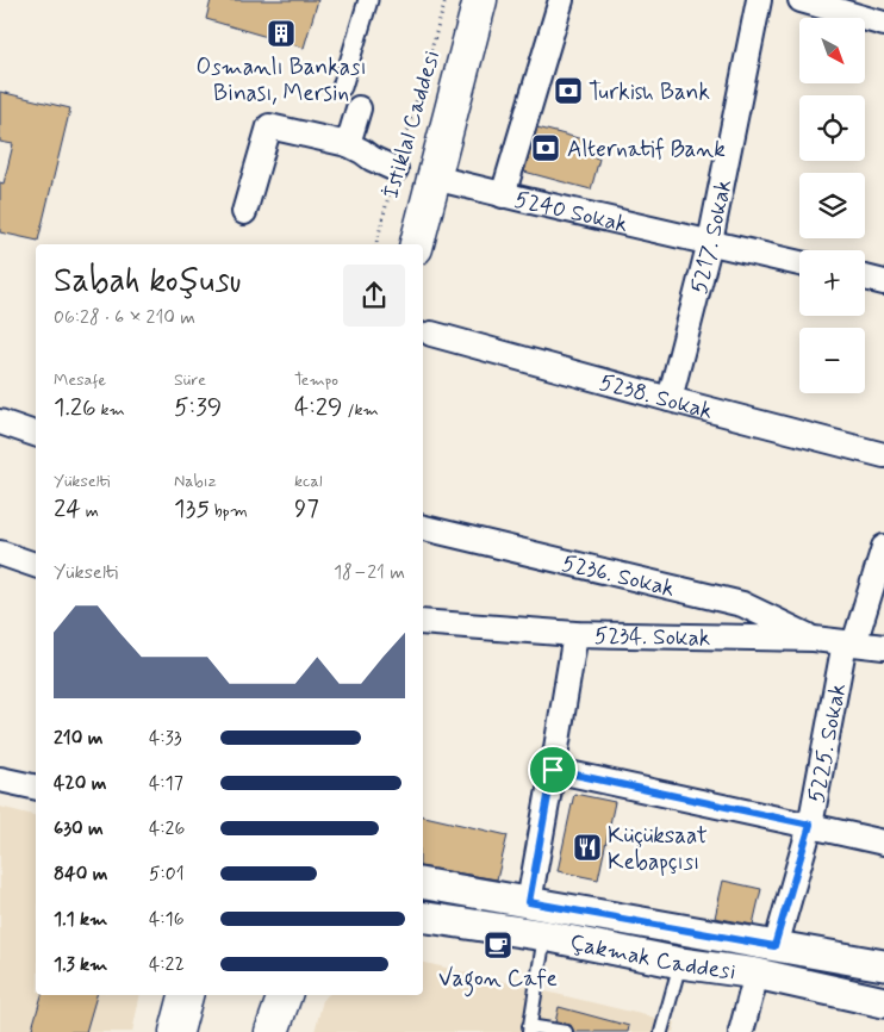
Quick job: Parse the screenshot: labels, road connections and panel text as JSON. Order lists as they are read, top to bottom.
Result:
{
  "streets": {
    "main road": ["İstiklal Caddesi"],
    "street": [
      "5240 Sokak",
      "5217. Sokak",
      "5238. Sokak",
      "5236. Sokak",
      "5234. Sokak",
      "5225. Sokak",
      "Çakmak Caddesi"
    ]
  },
  "crossings": [
    ["İstiklal Caddesi", "5240 Sokak"],
    ["5240 Sokak", "5217. Sokak"],
    ["5217. Sokak", "5238. Sokak"],
    ["5236. Sokak", "5234. Sokak"],
    ["5234. Sokak", "5225. Sokak"],
    ["5225. Sokak", "Çakmak Caddesi"]
  ],
  "places": {
    "building": ["Osmanlı Bankası Binası, Mersin"],
    "bank": ["Turkish Bank", "Alternatif Bank"],
    "restaurant": ["Küçüksaat Kebapçısı"],
    "cafe": ["Vagon Cafe"]
  },
  "north": "bottom right",
  "page": {
    "map_buttons": ["+", "−"],
    "heading": ["Sabah koşusu", "06:28 · 6 × 210 m"],
    "stats": [
      ["Mesafe", "1.26 km"],
      ["Süre", "5:39"],
      ["Tempo", "4:29 /km"],
      ["Yükselti", "24 m"],
      ["Nabız", "135 bpm"],
      ["kcal", "97"]
    ],
    "chart": ["Yükselti", "18–21 m"],
    "list": [
      {
        "name": "210 m",
        "note": "4:33"
      },
      {
        "name": "420 m",
        "note": "4:17"
      },
      {
        "name": "630 m",
        "note": "4:26"
      },
      {
        "name": "840 m",
        "note": "5:01"
      },
      {
        "name": "1.1 km",
        "note": "4:16"
      },
      {
        "name": "1.3 km",
        "note": "4:22"
      }
    ]
  }
}
